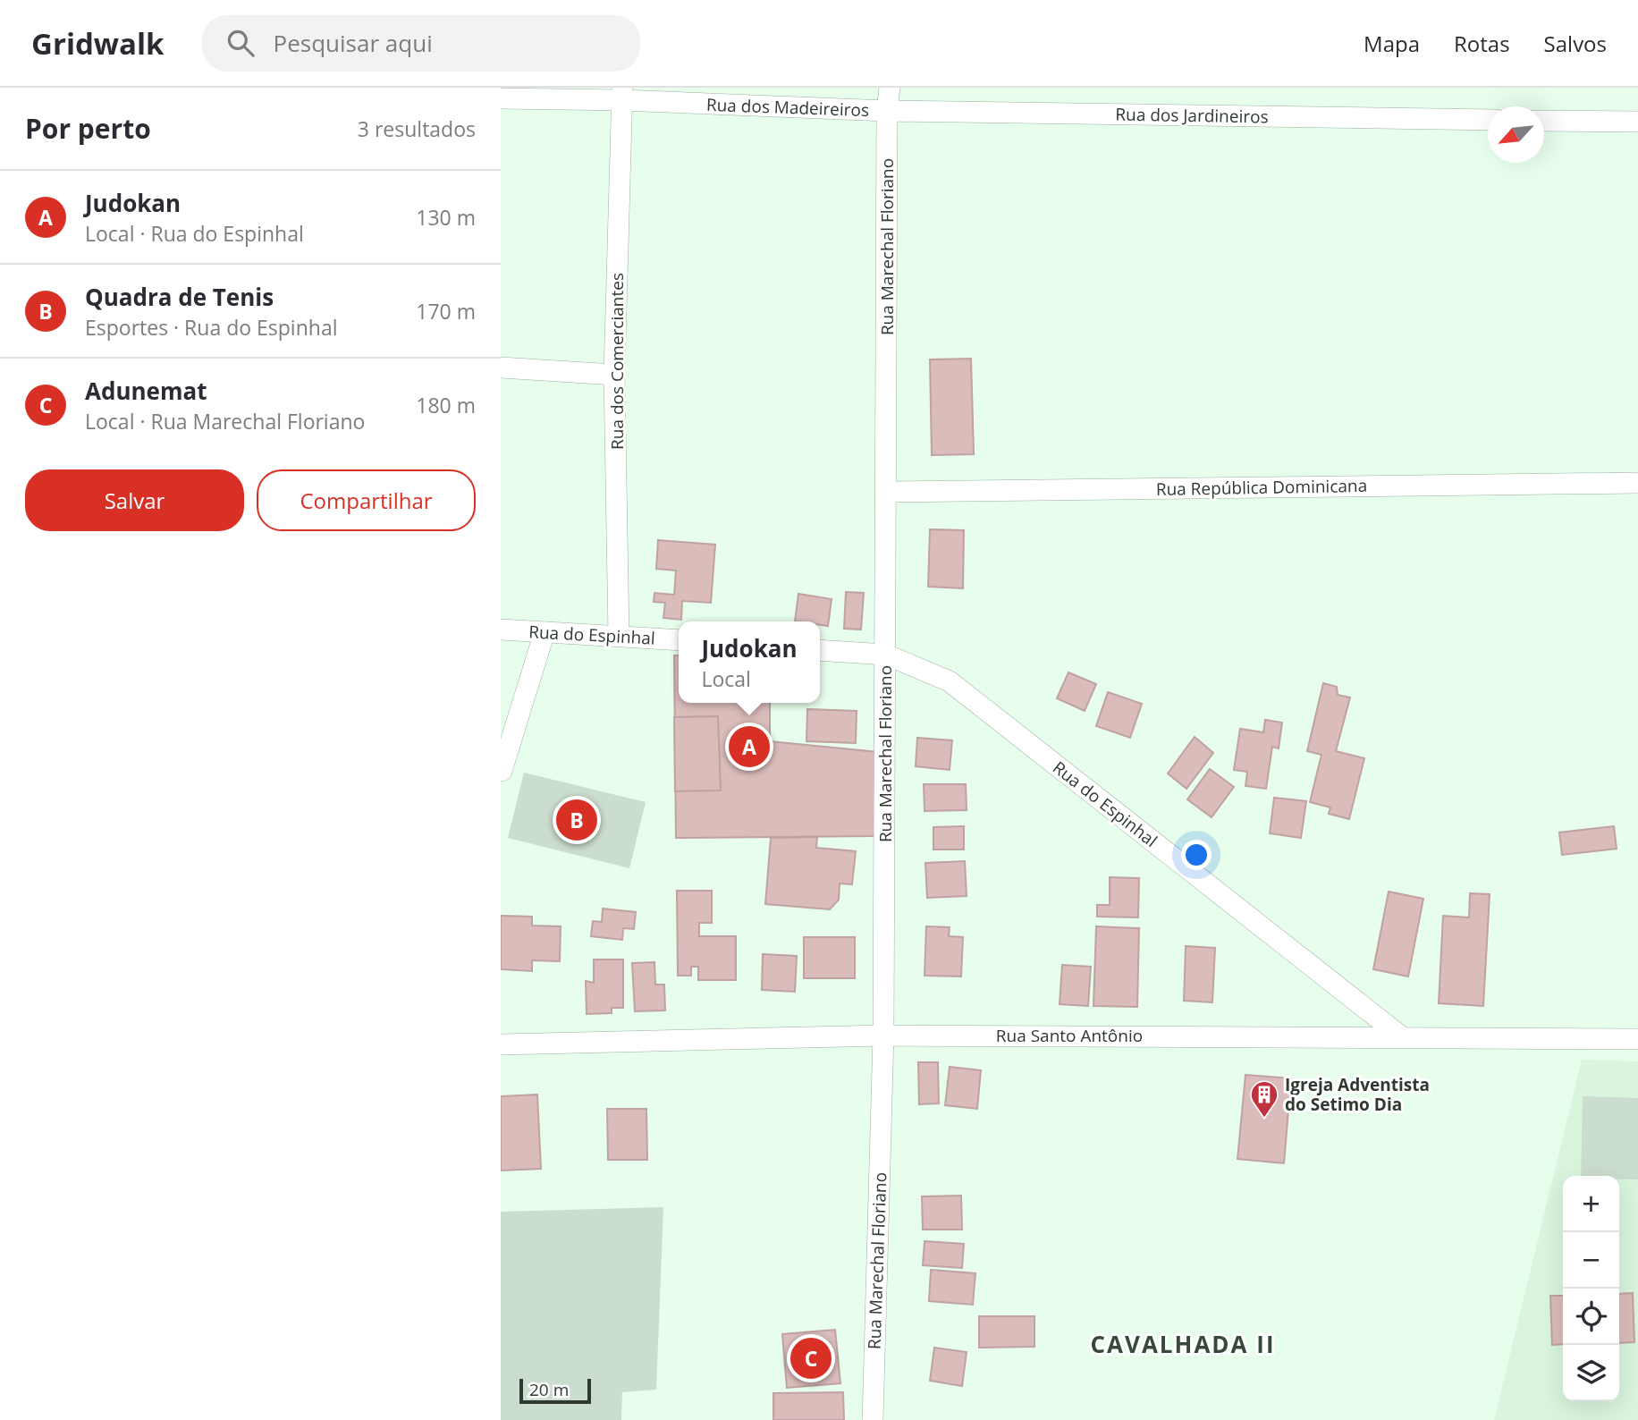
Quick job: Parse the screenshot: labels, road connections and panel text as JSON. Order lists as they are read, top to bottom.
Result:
{
  "streets": {
    "street": [
      "Rua dos Madeireiros",
      "Rua dos Jardineiros",
      "Rua Marechal Floriano",
      "Rua dos Comerciantes",
      "Rua República Dominicana",
      "Rua do Espinhal",
      "Rua Santo Antônio"
    ]
  },
  "crossings": [
    ["Rua dos Madeireiros", "Rua dos Jardineiros"],
    ["Rua dos Madeireiros", "Rua Marechal Floriano"],
    ["Rua dos Madeireiros", "Rua dos Comerciantes"],
    ["Rua dos Jardineiros", "Rua Marechal Floriano"],
    ["Rua Marechal Floriano", "Rua República Dominicana"],
    ["Rua Marechal Floriano", "Rua do Espinhal"],
    ["Rua Marechal Floriano", "Rua Santo Antônio"],
    ["Rua dos Comerciantes", "Rua do Espinhal"],
    ["Rua do Espinhal", "Rua Santo Antônio"]
  ],
  "districts": ["CAVALHADA II"],
  "places": {
    "building": ["Igreja Adventista do Setimo Dia"]
  },
  "scale_bar": "20 m",
  "north": "bottom left",
  "page": {
    "header": "Gridwalk",
    "search": "Pesquisar aqui",
    "nav": ["Mapa", "Rotas", "Salvos"],
    "heading": ["Por perto", "3 resultados"],
    "list": [
      {
        "mark": "A",
        "name": "Judokan",
        "note": "Local · Rua do Espinhal",
        "value": "130 m"
      },
      {
        "mark": "B",
        "name": "Quadra de Tenis",
        "note": "Esportes · Rua do Espinhal",
        "value": "170 m"
      },
      {
        "mark": "C",
        "name": "Adunemat",
        "note": "Local · Rua Marechal Floriano",
        "value": "180 m"
      }
    ],
    "buttons": ["Salvar", "Compartilhar"],
    "popup": ["Judokan", "Local"],
    "pins": ["A", "B", "C"],
    "map_buttons": ["+", "−"],
    "scale": "20 m"
  }
}
